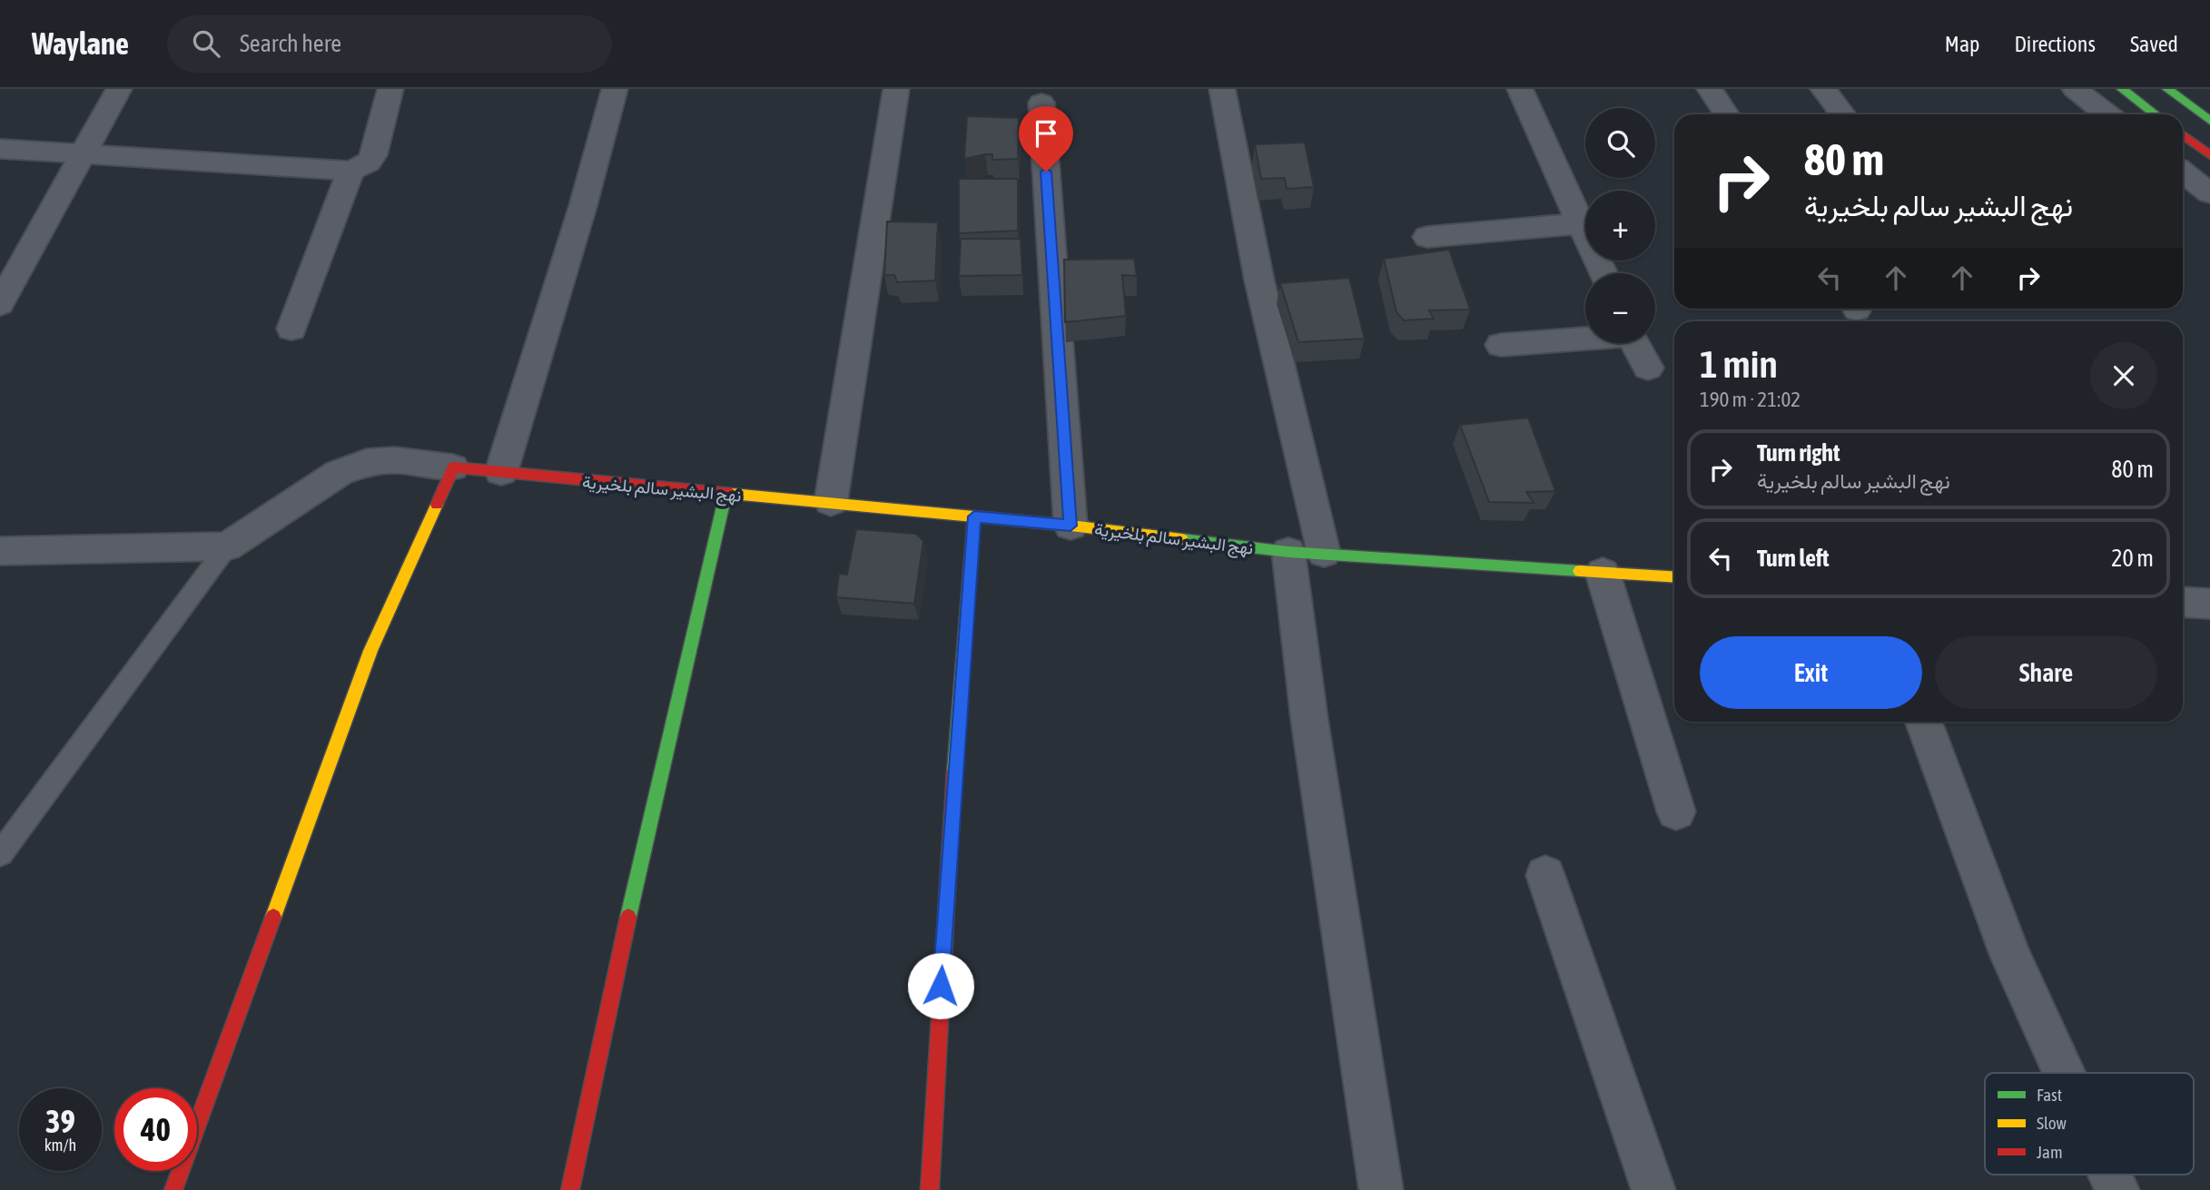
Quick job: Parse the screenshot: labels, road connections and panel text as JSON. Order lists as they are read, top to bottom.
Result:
{
  "streets": {
    "street": ["نهج البشير سالم بلخيرية"]
  },
  "legend": ["Fast", "Slow", "Jam"],
  "page": {
    "header": "Waylane",
    "search": "Search here",
    "nav": ["Map", "Directions", "Saved"],
    "map_buttons": ["+", "−"],
    "turn": ["80 m", "نهج البشير سالم بلخيرية"],
    "heading": ["1 min", "190 m · 21:02"],
    "list": [
      {
        "name": "Turn right",
        "note": "نهج البشير سالم بلخيرية",
        "value": "80 m"
      },
      {
        "name": "Turn left",
        "value": "20 m"
      }
    ],
    "buttons": ["Exit", "Share"],
    "speed": "39 km/h",
    "limit": "40"
  }
}
